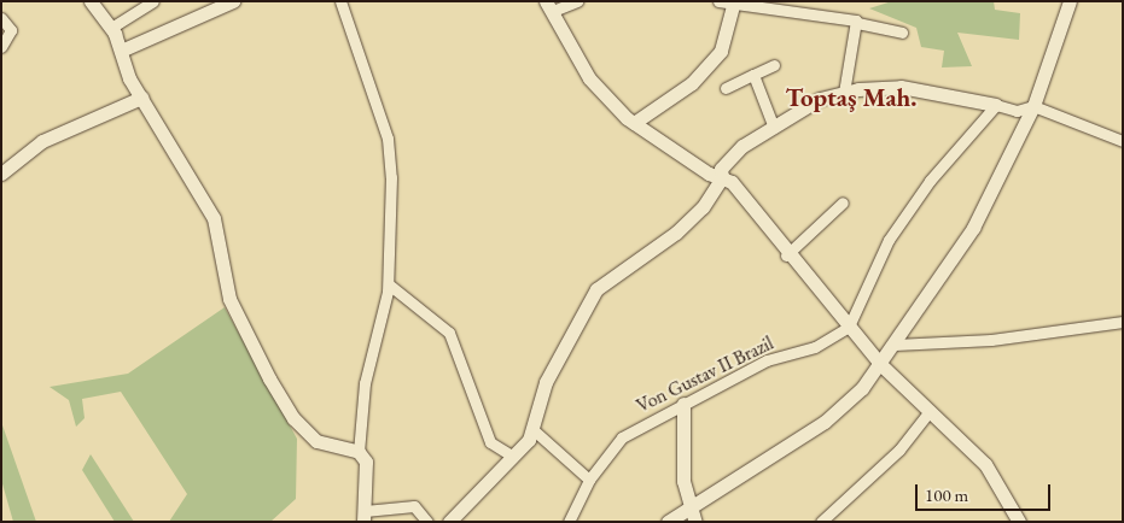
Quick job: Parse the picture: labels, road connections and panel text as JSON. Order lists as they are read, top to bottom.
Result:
{
  "streets": {
    "street": ["Von Gustav II Brazil"]
  },
  "districts": ["Toptaş Mah."],
  "scale_bar": "100 m"
}
